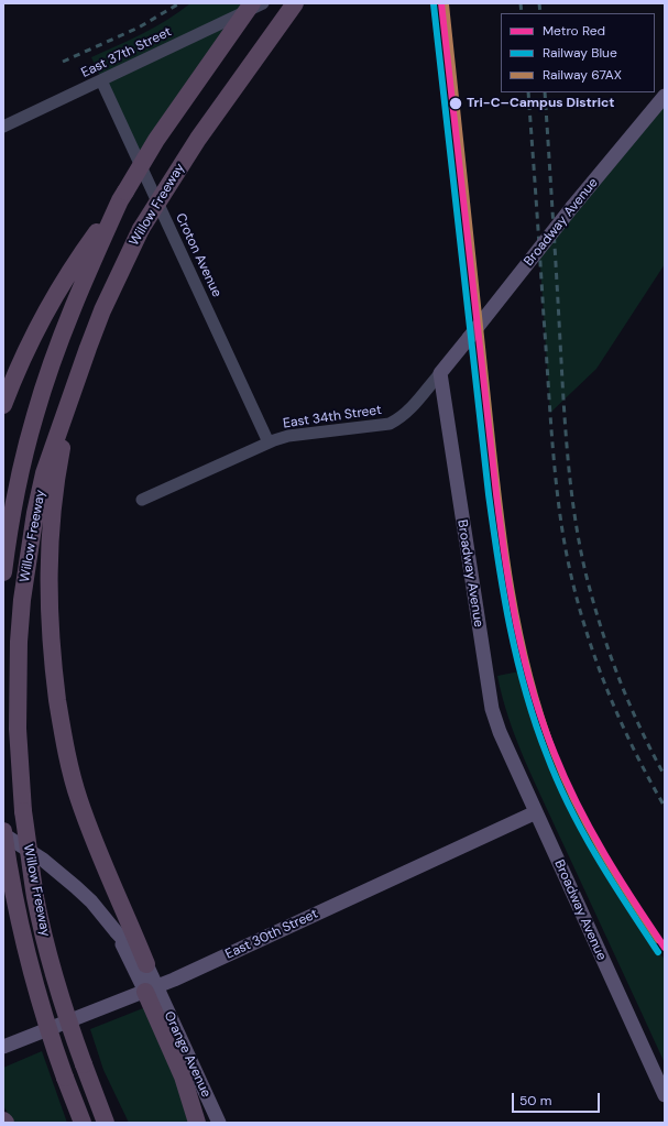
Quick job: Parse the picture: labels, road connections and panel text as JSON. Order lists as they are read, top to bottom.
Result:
{
  "streets": {
    "highway": ["Willow Freeway"],
    "main road": ["Broadway Avenue", "East 30th Street", "Orange Avenue"],
    "street": ["East 37th Street", "Croton Avenue", "East 34th Street"]
  },
  "crossings": [
    ["East 37th Street", "Croton Avenue"],
    ["Broadway Avenue", "East 34th Street"],
    ["Broadway Avenue", "East 30th Street"],
    ["Croton Avenue", "East 34th Street"],
    ["East 30th Street", "Orange Avenue"]
  ],
  "places": ["Tri-C–Campus District"],
  "lines": ["metro line Red", "rail line Blue", "rail line 67AX"],
  "legend": ["Metro Red", "Railway Blue", "Railway 67AX"],
  "scale_bar": "50 m"
}
